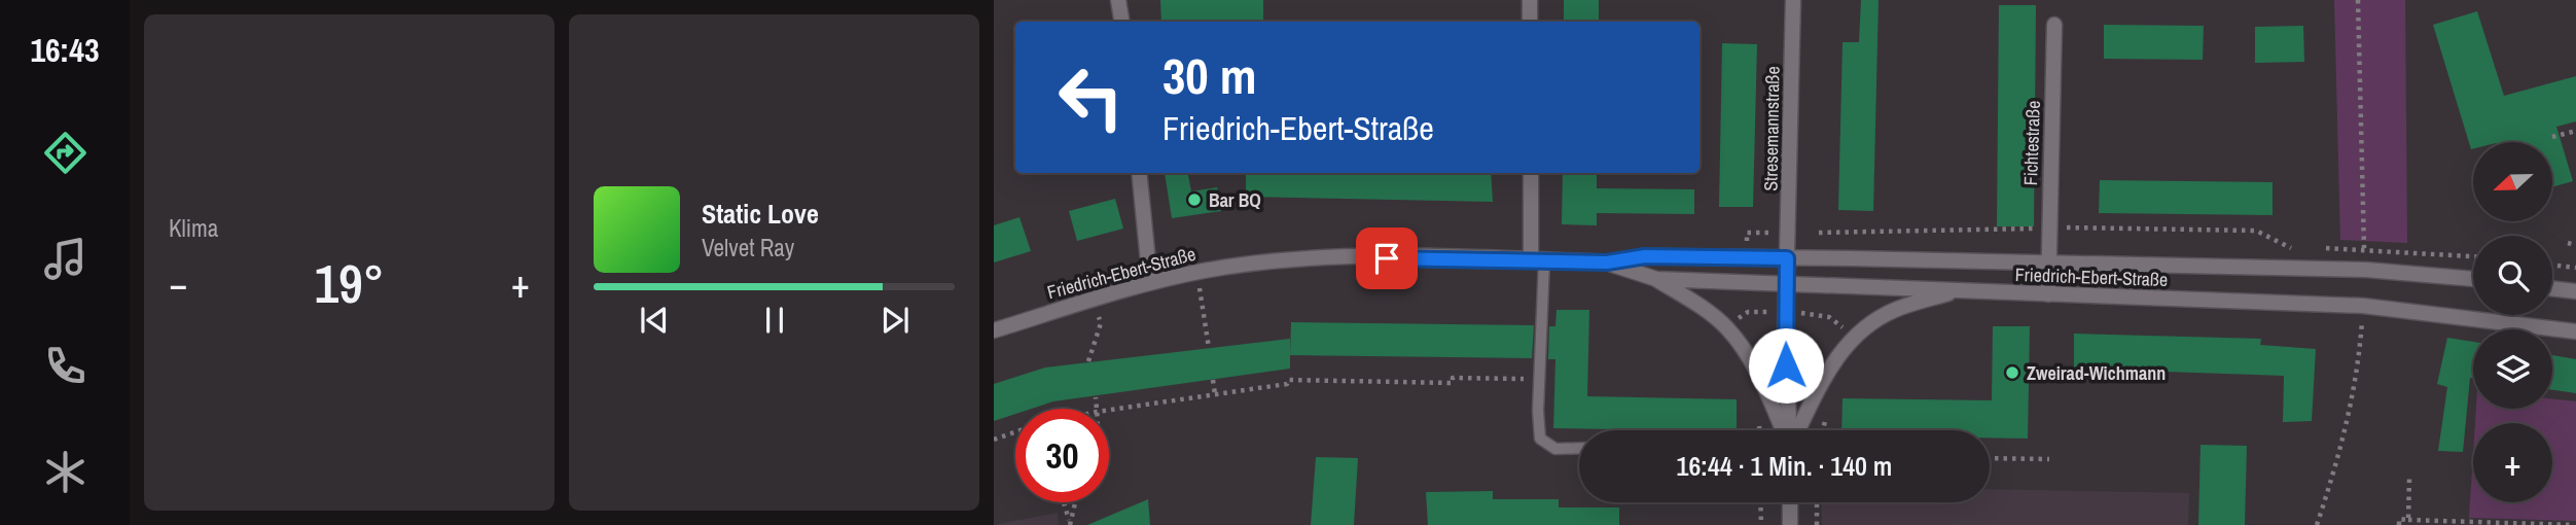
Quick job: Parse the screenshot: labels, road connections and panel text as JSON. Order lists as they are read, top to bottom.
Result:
{
  "streets": {
    "street": ["Stresemannstraße", "Fichtestraße", "Friedrich-Ebert-Straße"]
  },
  "crossings": [
    ["Stresemannstraße", "Friedrich-Ebert-Straße"],
    ["Fichtestraße", "Friedrich-Ebert-Straße"]
  ],
  "places": ["Bar BQ", "Zweirad-Wichmann"],
  "north": "left",
  "page": {
    "tabs": "16:43",
    "tile": "Klima",
    "turn": ["30 m", "Friedrich-Ebert-Straße"],
    "map_buttons": "+",
    "song": ["Static Love", "Velvet Ray"],
    "heat": ["−", "19°", "+"],
    "limit": "30",
    "trip": "16:44 · 1 Min. · 140 m"
  }
}
